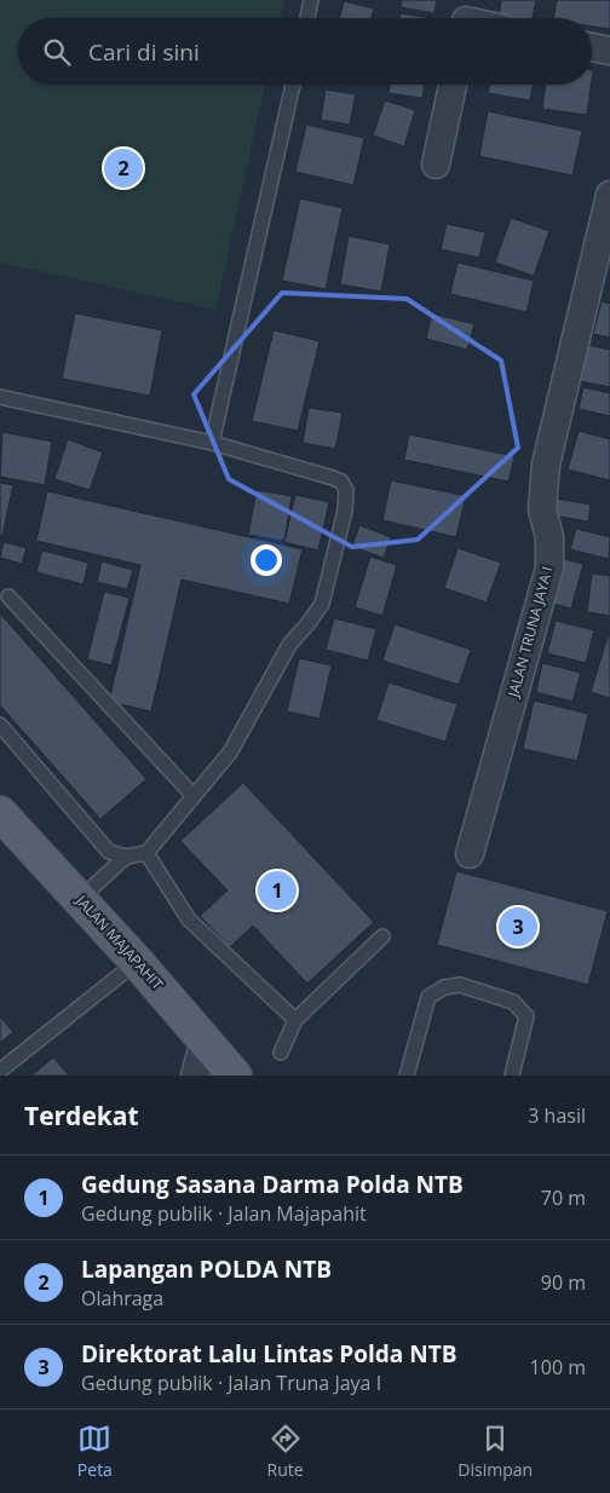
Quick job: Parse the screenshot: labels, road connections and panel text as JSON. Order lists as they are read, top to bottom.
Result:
{
  "streets": {
    "main road": ["JALAN MAJAPAHIT"],
    "street": ["JALAN TRUNA JAYA I"]
  },
  "page": {
    "search": "Cari di sini",
    "pins": ["2", "1", "3"],
    "heading": ["Terdekat", "3 hasil"],
    "list": [
      {
        "mark": "1",
        "name": "Gedung Sasana Darma Polda NTB",
        "note": "Gedung publik · Jalan Majapahit",
        "value": "70 m"
      },
      {
        "mark": "2",
        "name": "Lapangan POLDA NTB",
        "note": "Olahraga",
        "value": "90 m"
      },
      {
        "mark": "3",
        "name": "Direktorat Lalu Lintas Polda NTB",
        "note": "Gedung publik · Jalan Truna Jaya I",
        "value": "100 m"
      }
    ],
    "nav": ["Peta", "Rute", "Disimpan"]
  }
}
